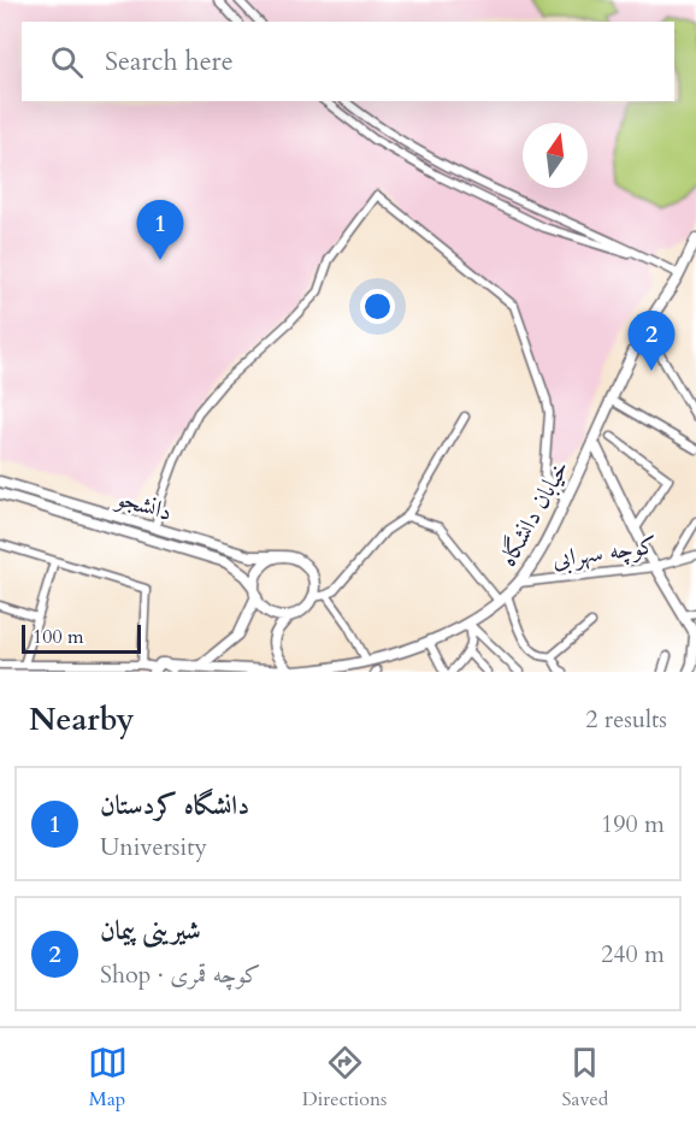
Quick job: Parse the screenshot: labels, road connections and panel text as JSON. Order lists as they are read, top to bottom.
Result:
{
  "streets": {
    "street": ["دانشجو", "خیابان دانشگاه", "کوچه سهرابی"]
  },
  "crossings": [
    ["خیابان دانشگاه", "کوچه سهرابی"]
  ],
  "scale_bar": "100 m",
  "north": "top",
  "page": {
    "search": "Search here",
    "pins": ["1", "2"],
    "scale": "100 m",
    "heading": ["Nearby", "2 results"],
    "list": [
      {
        "mark": "1",
        "name": "دانشگاه کردستان",
        "note": "University",
        "value": "190 m"
      },
      {
        "mark": "2",
        "name": "شیرینی پیمان",
        "note": "Shop · کوچه قمری",
        "value": "240 m"
      }
    ],
    "nav": ["Map", "Directions", "Saved"]
  }
}
